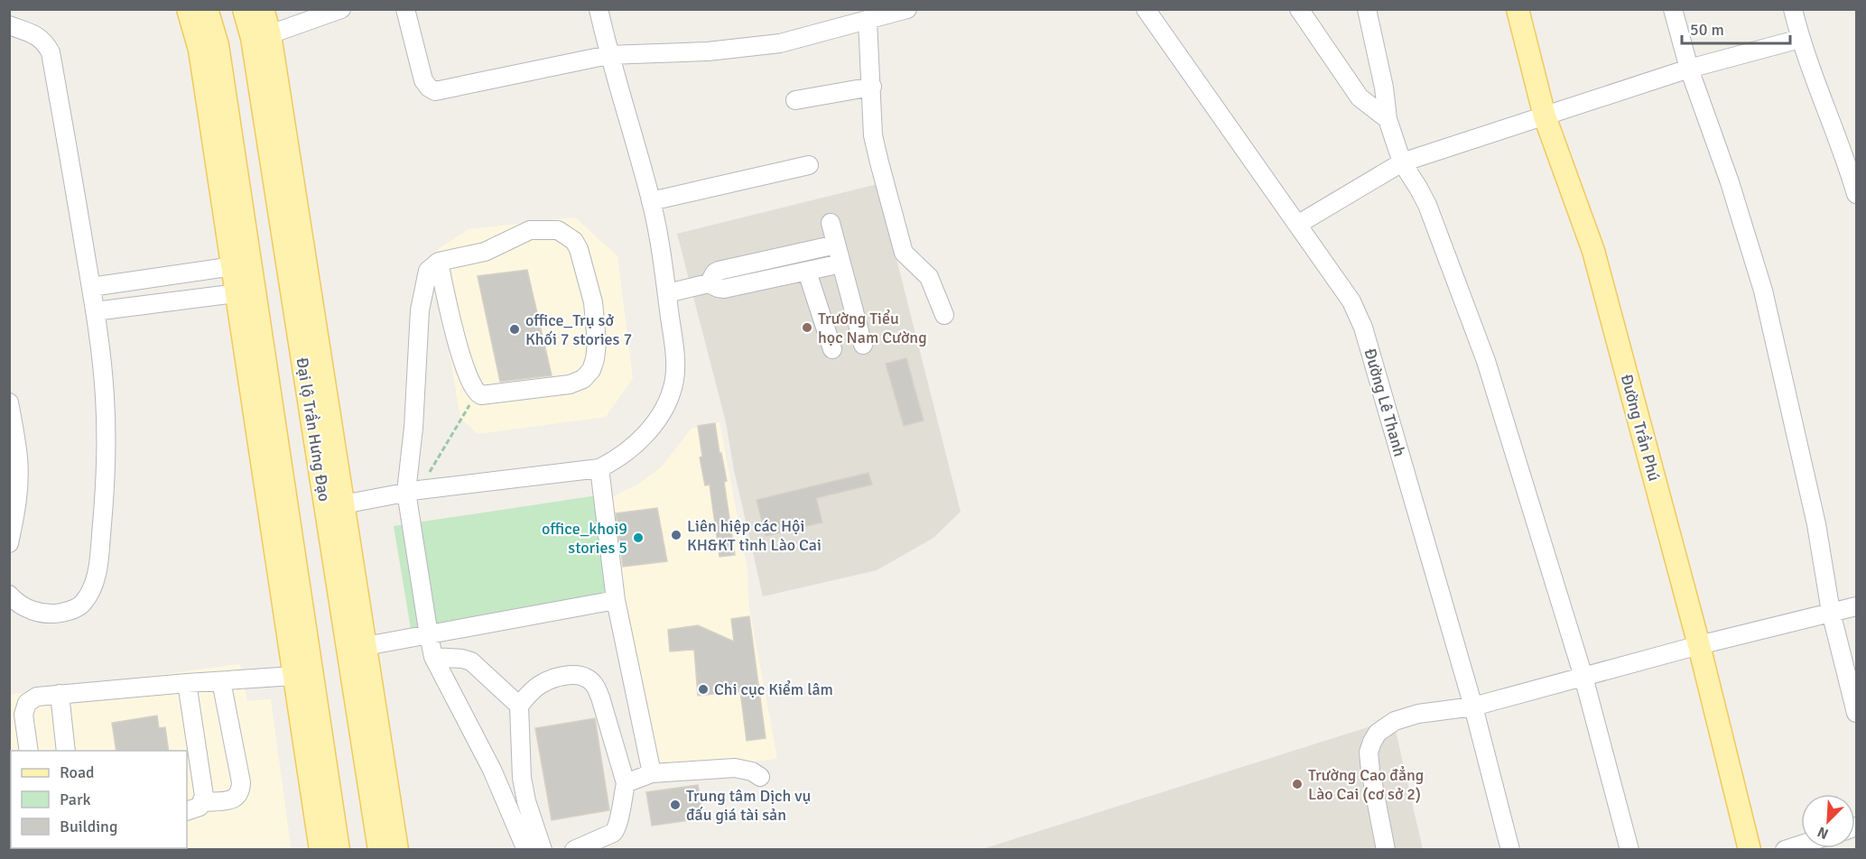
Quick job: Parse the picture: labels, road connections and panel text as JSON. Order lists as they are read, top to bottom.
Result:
{
  "streets": {
    "main road": ["Đường Trần Phú", "Đại lộ Trần Hưng Đạo"],
    "street": ["Đường Lê Thanh"]
  },
  "places": [
    "Trường Tiểu học Nam Cường",
    "office_Trụ sở Khối 7 stories 7",
    "Liên hiệp các Hội KH&KT tỉnh Lào Cai",
    "office_khoi9 stories 5",
    "Chi cục Kiểm lâm",
    "Trường Cao đẳng Lào Cai (cơ sở 2)",
    "Trung tâm Dịch vụ đấu giá tài sản"
  ],
  "legend": ["Road", "Park", "Building"],
  "scale_bar": "50 m",
  "north": "bottom left"
}
